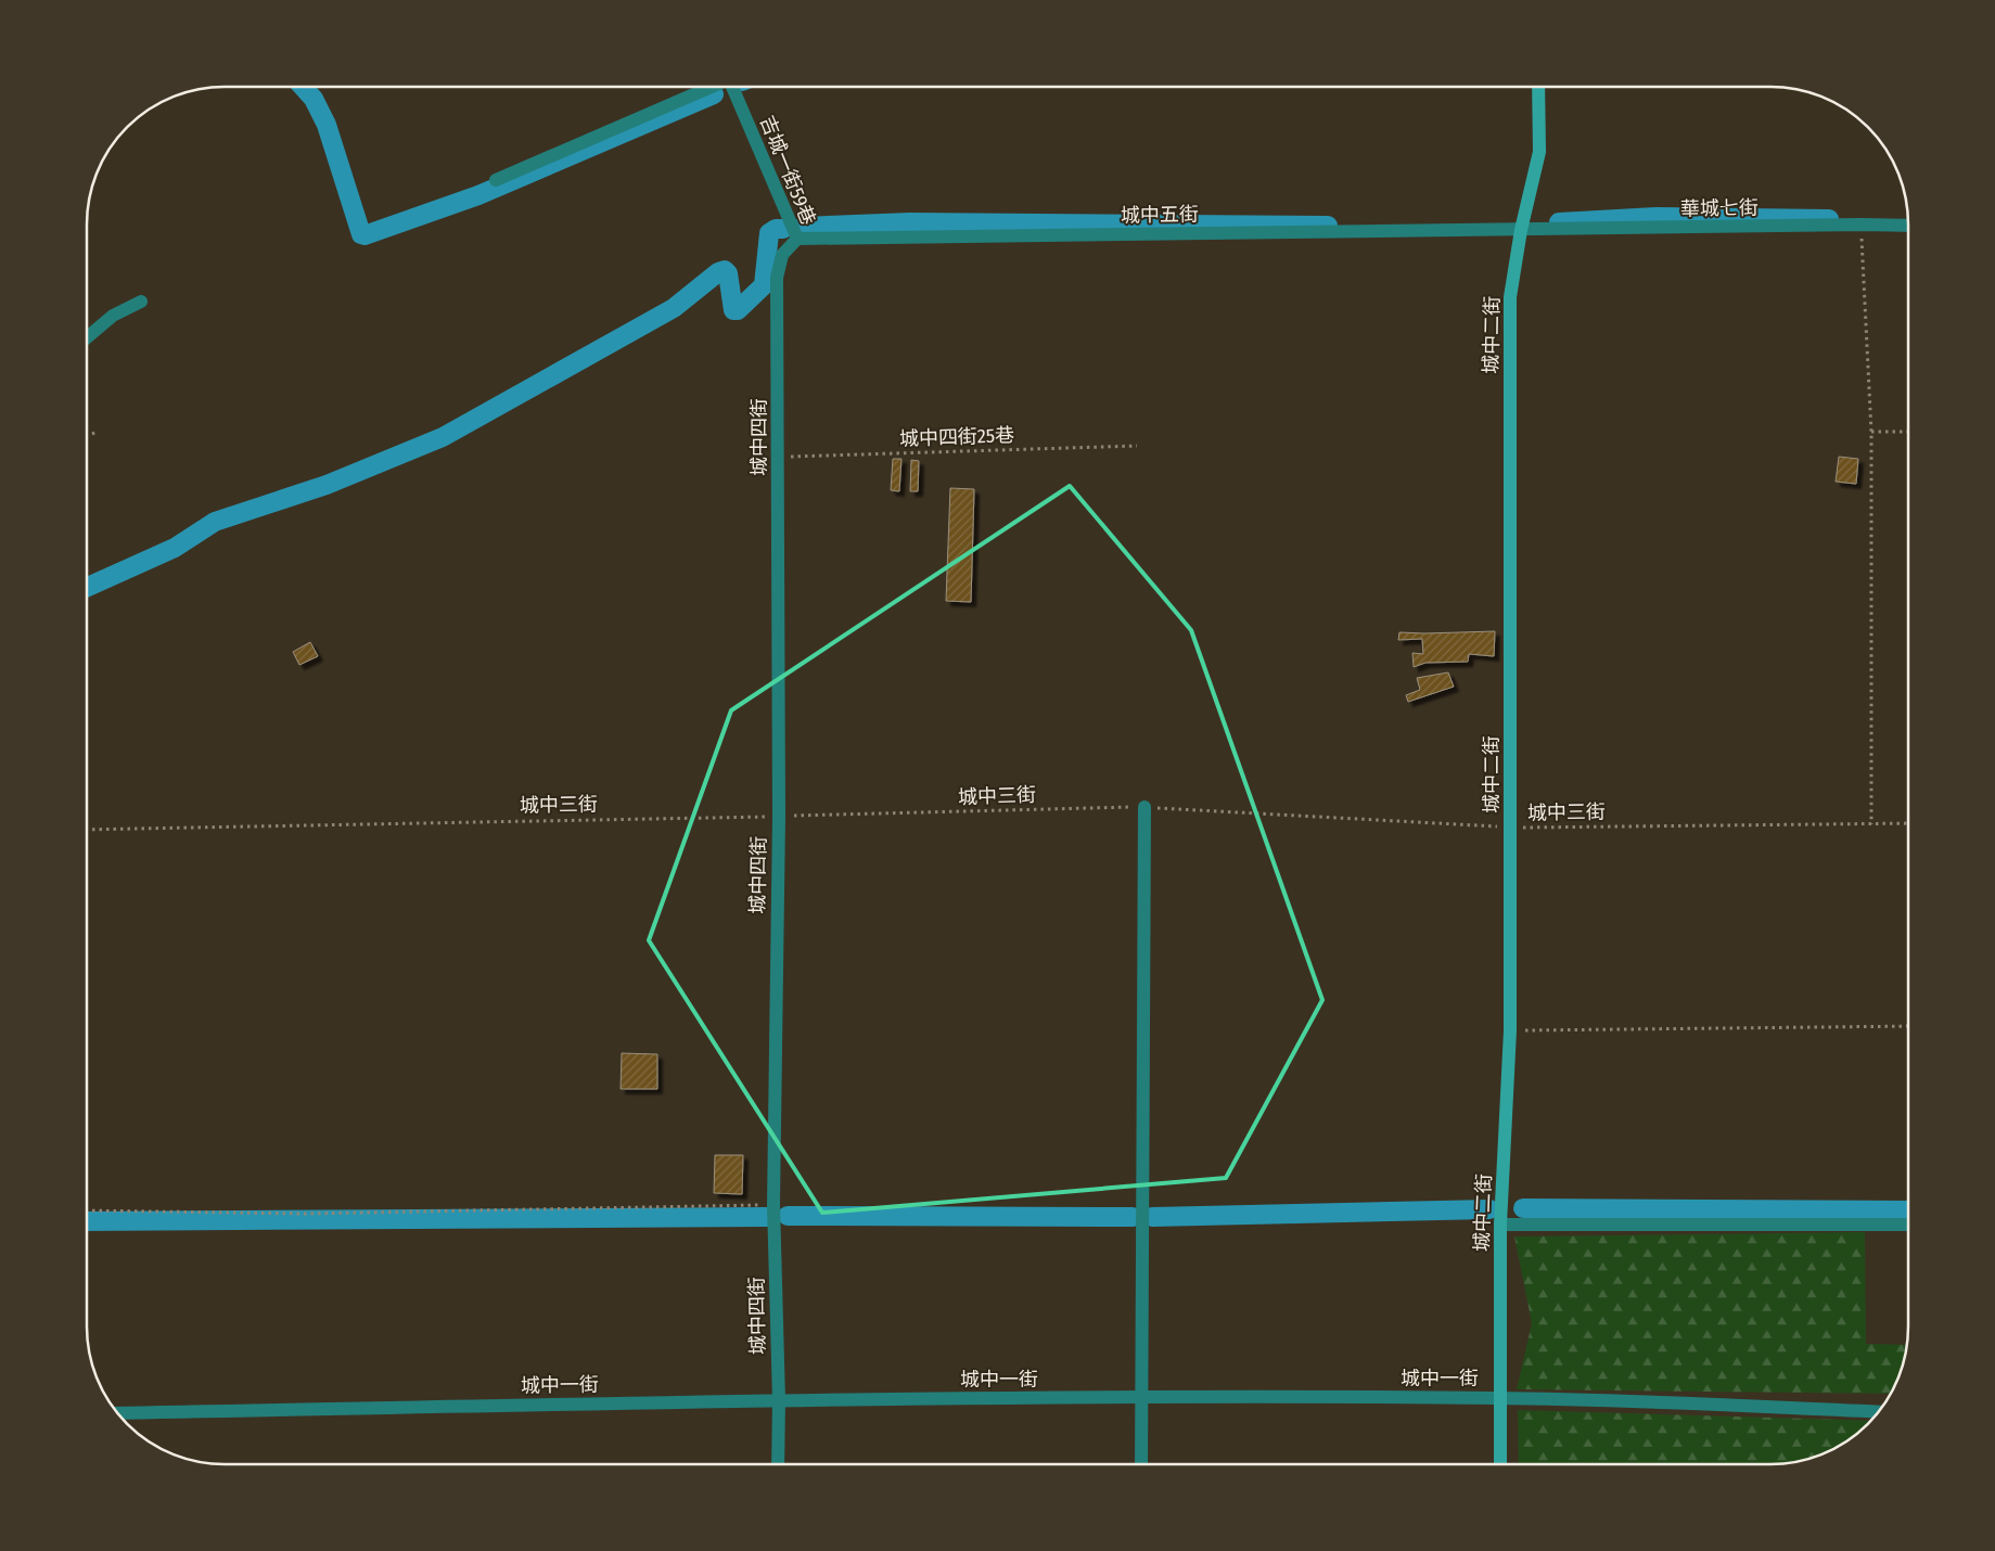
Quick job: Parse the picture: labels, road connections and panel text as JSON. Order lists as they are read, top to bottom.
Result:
{
  "streets": {
    "street": [
      "吉城一街59巷",
      "華城七街",
      "城中五街",
      "城中二街",
      "城中四街",
      "城中一街"
    ],
    "path": ["城中四街25巷", "城中三街"]
  },
  "crossings": [
    ["吉城一街59巷", "城中五街"],
    ["吉城一街59巷", "城中四街"],
    ["華城七街", "城中五街"],
    ["華城七街", "城中二街"],
    ["城中五街", "城中二街"],
    ["城中二街", "城中三街"],
    ["城中二街", "城中一街"],
    ["城中四街", "城中四街25巷"],
    ["城中四街", "城中三街"],
    ["城中四街", "城中一街"]
  ]
}
